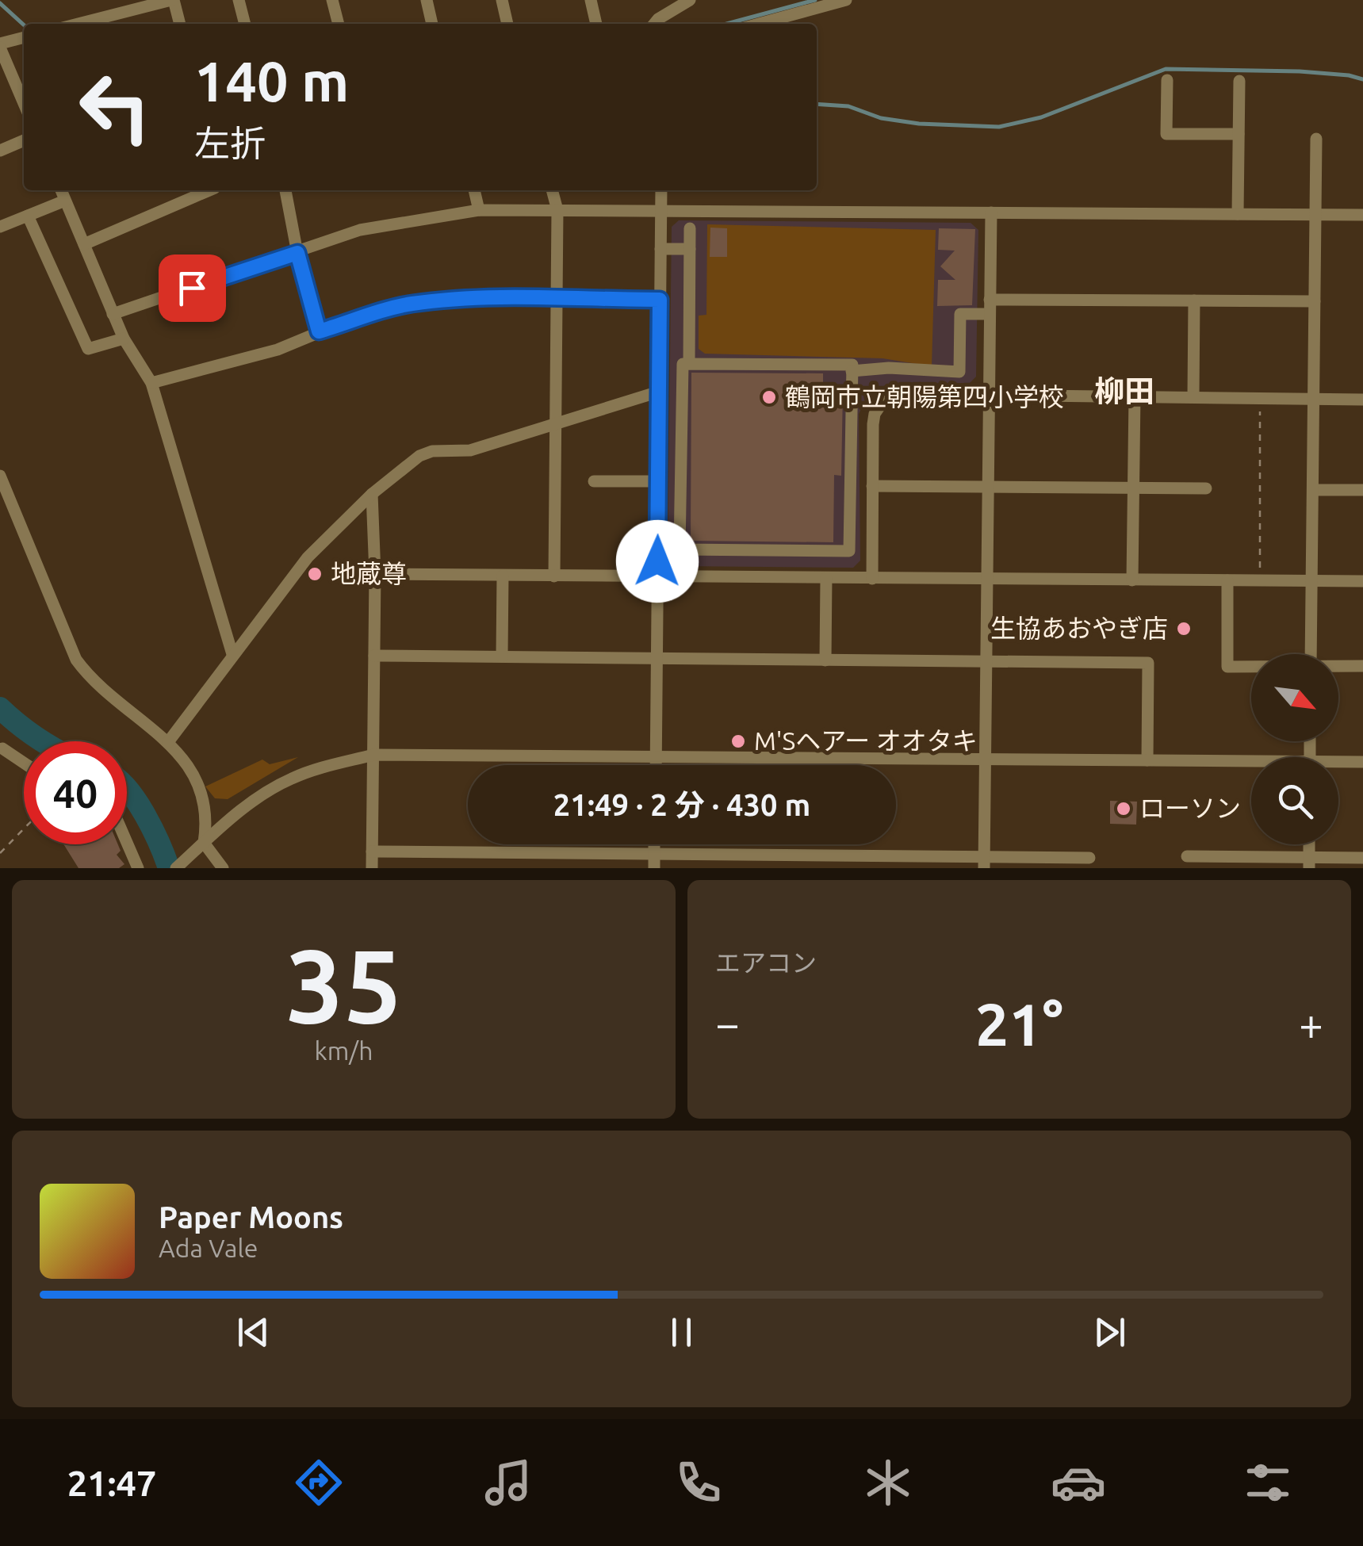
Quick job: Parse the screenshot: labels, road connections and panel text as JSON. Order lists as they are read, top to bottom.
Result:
{
  "districts": ["柳田"],
  "places": [
    "鶴岡市立朝陽第四小学校",
    "地蔵尊",
    "生協あおやぎ店",
    "M'Sヘアー オオタキ",
    "ローソン"
  ],
  "north": "bottom right",
  "page": {
    "turn": ["140 m", "左折"],
    "limit": "40",
    "trip": "21:49 · 2 分 · 430 m",
    "tile": [
      ["35", "km/h"],
      "エアコン"
    ],
    "heat": ["−", "21°", "+"],
    "song": ["Paper Moons", "Ada Vale"],
    "tabs": "21:47"
  }
}
